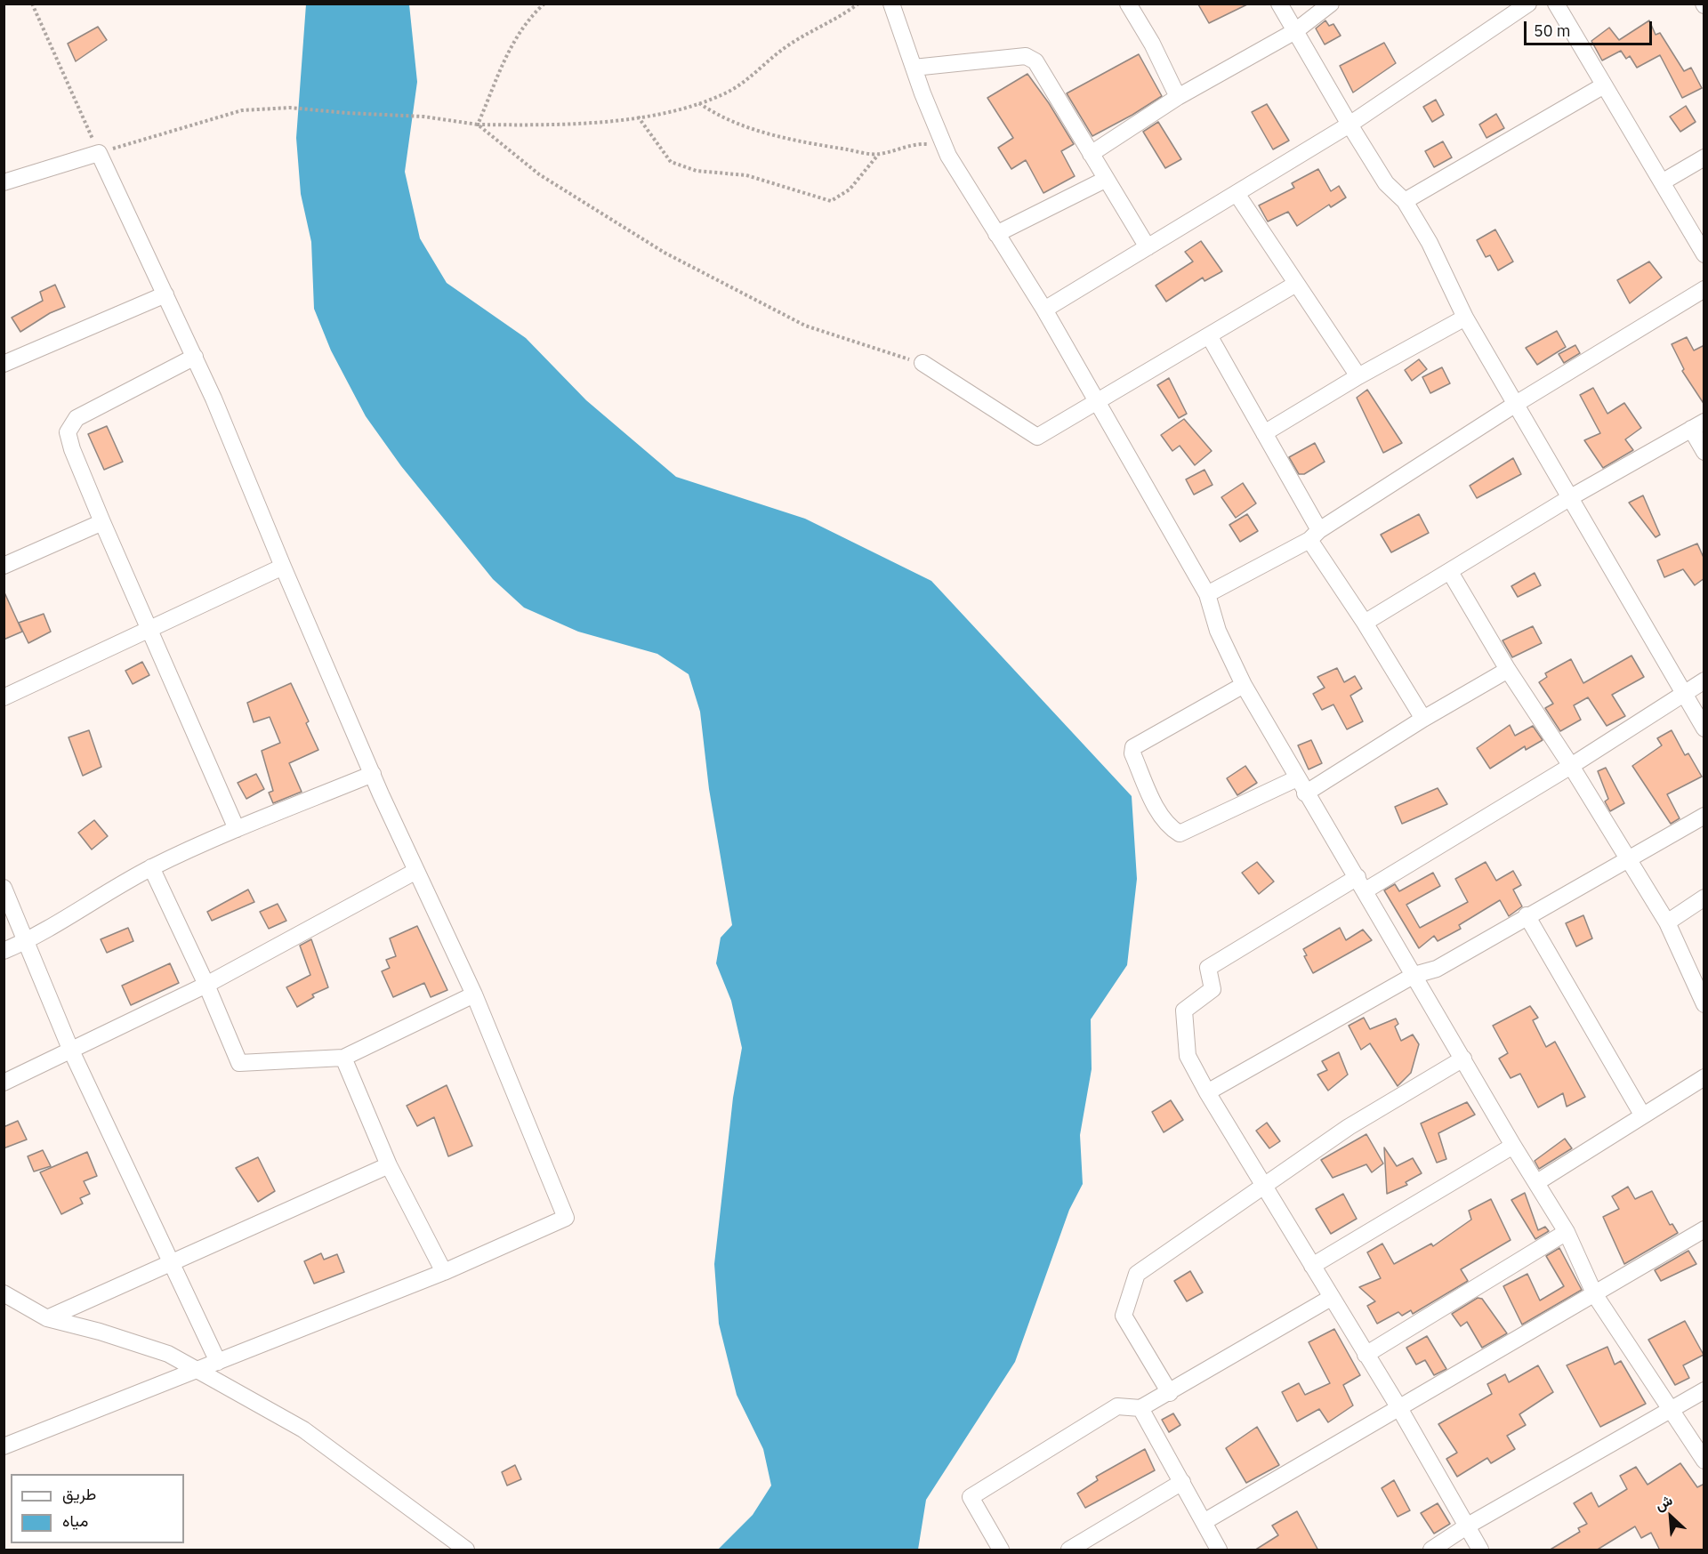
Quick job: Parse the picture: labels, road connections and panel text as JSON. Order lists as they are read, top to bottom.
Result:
{
  "legend": ["طريق", "مياه"],
  "scale_bar": "50 m",
  "north": "top left"
}
